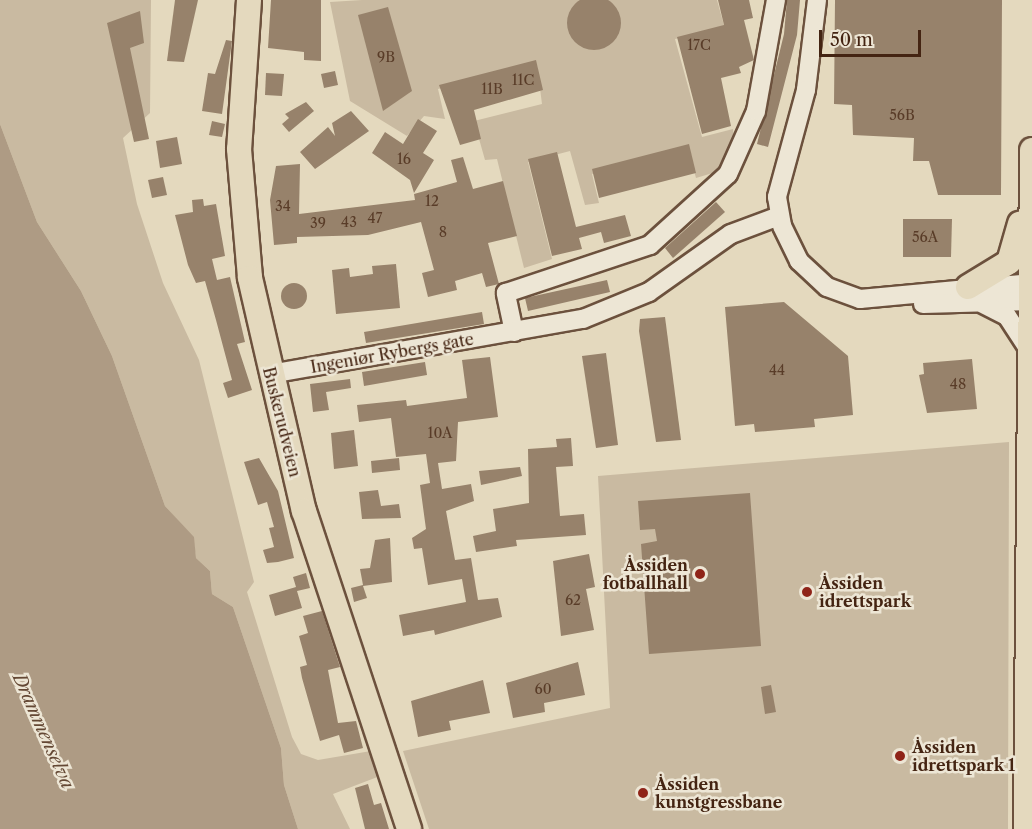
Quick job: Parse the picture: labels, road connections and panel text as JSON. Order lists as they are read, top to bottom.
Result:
{
  "streets": {
    "main road": ["Buskerudveien"],
    "street": ["Ingeniør Rybergs gate"]
  },
  "crossings": [
    ["Ingeniør Rybergs gate", "Buskerudveien"]
  ],
  "water": ["Drammenselva"],
  "places": [
    "Åssiden fotballhall",
    "Åssiden idrettspark",
    "Åssiden idrettspark 1",
    "Åssiden kunstgressbane"
  ],
  "house_numbers": [
    "17C",
    "9B",
    "11C",
    "11B",
    "56B",
    "16",
    "12",
    "34",
    "47",
    "43",
    "39",
    "8",
    "56A",
    "44",
    "48",
    "10A",
    "62",
    "60"
  ],
  "scale_bar": "50 m"
}
